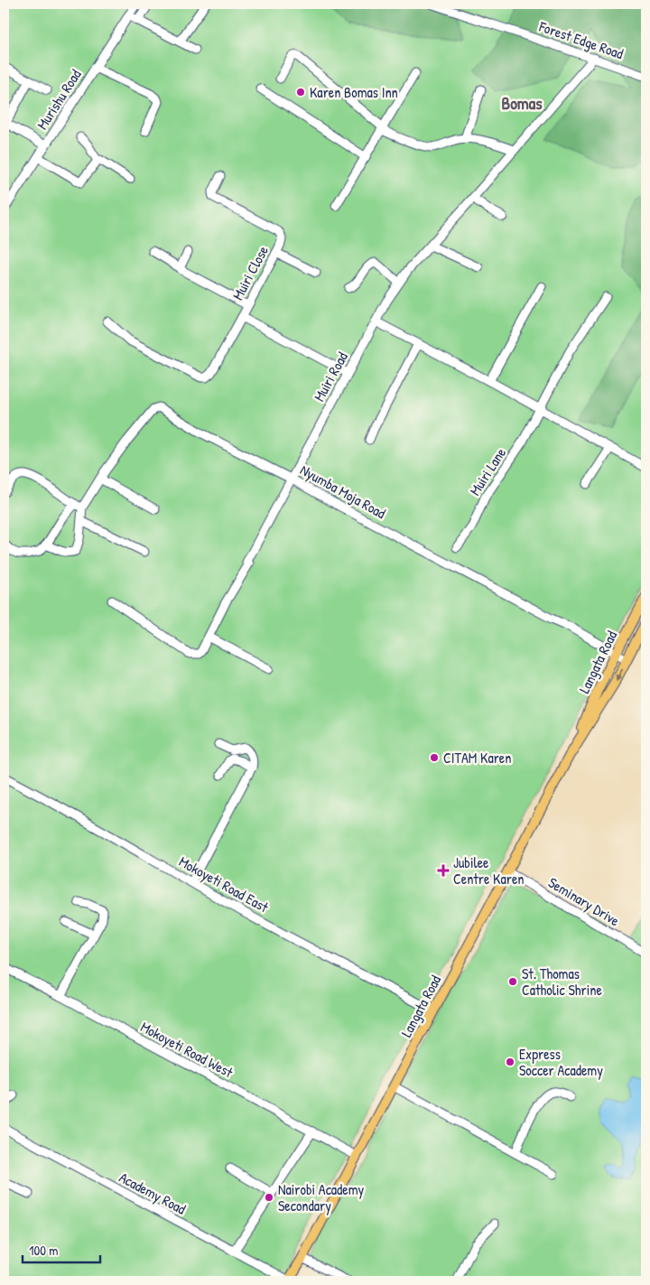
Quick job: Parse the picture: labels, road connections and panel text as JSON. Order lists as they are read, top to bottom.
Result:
{
  "streets": {
    "main road": ["Langata Road"],
    "street": [
      "Forest Edge Road",
      "Murishu Road",
      "Muiri Close",
      "Muiri Road",
      "Muiri Lane",
      "Nyumba Moja Road",
      "Mokoyeti Road East",
      "Seminary Drive",
      "Mokoyeti Road West",
      "Academy Road"
    ]
  },
  "crossings": [
    ["Forest Edge Road", "Muiri Road"],
    ["Muiri Close", "Muiri Road"],
    ["Muiri Road", "Nyumba Moja Road"],
    ["Nyumba Moja Road", "Langata Road"],
    ["Langata Road", "Mokoyeti Road East"],
    ["Langata Road", "Seminary Drive"],
    ["Langata Road", "Mokoyeti Road West"],
    ["Langata Road", "Academy Road"]
  ],
  "districts": ["Bomas"],
  "places": {
    "other": [
      "Karen Bomas Inn",
      "CITAM Karen",
      "St. Thomas Catholic Shrine",
      "Express Soccer Academy",
      "Nairobi Academy Secondary"
    ],
    "health": ["Jubilee Centre Karen"]
  },
  "scale_bar": "100 m"
}
